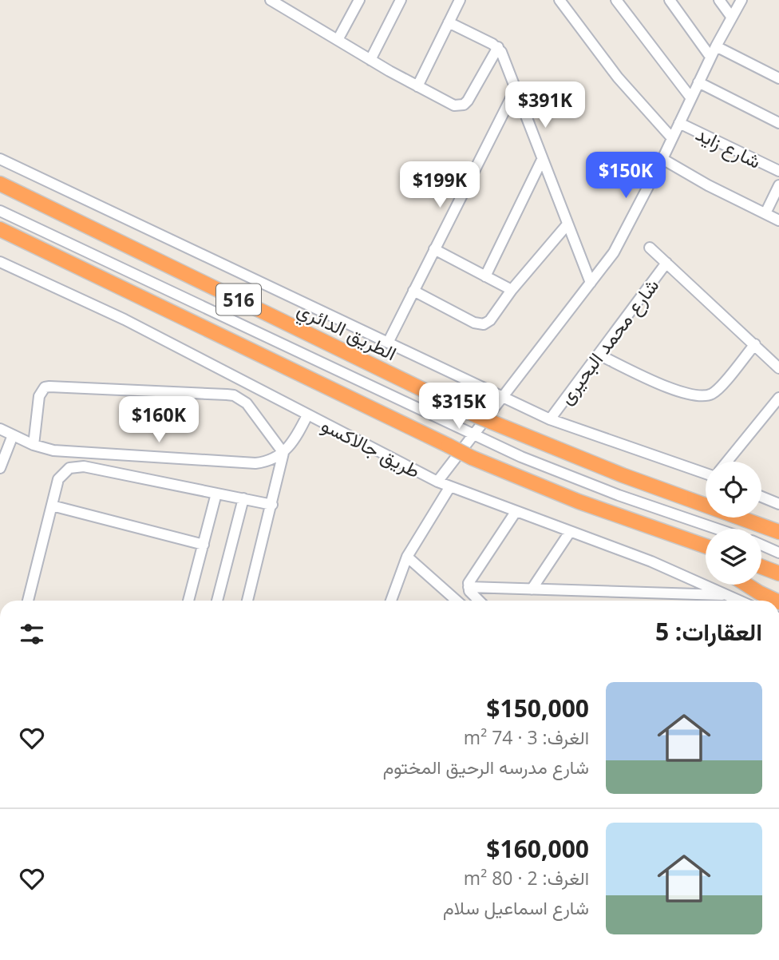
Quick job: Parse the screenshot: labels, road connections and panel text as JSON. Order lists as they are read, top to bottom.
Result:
{
  "streets": {
    "highway": ["516", "الطريق الدائري"],
    "street": ["شارع زايد", "شارع محمد البحيرى", "طريق جالاكسو"]
  },
  "page": {
    "price": [
      "$391K",
      "$150K",
      "$199K",
      "$315K",
      "$160K"
    ],
    "heading": "العقارات: 5",
    "list": [
      {
        "name": "$150,000",
        "note": "الغرف: 3 · 74 m² · شارع مدرسه الرحيق المختوم"
      },
      {
        "name": "$160,000",
        "note": "الغرف: 2 · 80 m² · شارع اسماعيل سلام"
      }
    ]
  }
}
